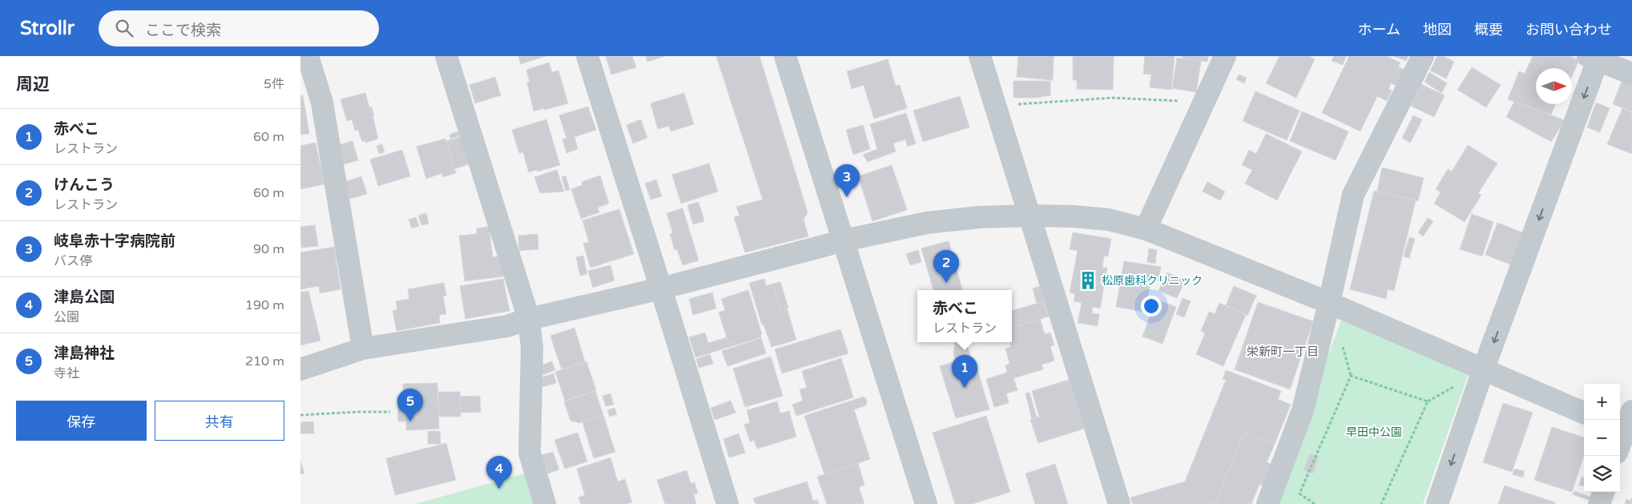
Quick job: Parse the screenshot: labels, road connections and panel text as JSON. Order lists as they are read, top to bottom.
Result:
{
  "districts": ["栄新町一丁目"],
  "parks": ["早田中公園"],
  "places": {
    "building": ["松原歯科クリニック"]
  },
  "north": "right",
  "page": {
    "header": "Strollr",
    "search": "ここで検索",
    "nav": [
      "ホーム",
      "地図",
      "概要",
      "お問い合わせ"
    ],
    "heading": ["周辺", "5件"],
    "list": [
      {
        "mark": "1",
        "name": "赤べこ",
        "note": "レストラン",
        "value": "60 m"
      },
      {
        "mark": "2",
        "name": "けんこう",
        "note": "レストラン",
        "value": "60 m"
      },
      {
        "mark": "3",
        "name": "岐阜赤十字病院前",
        "note": "バス停",
        "value": "90 m"
      },
      {
        "mark": "4",
        "name": "津島公園",
        "note": "公園",
        "value": "190 m"
      },
      {
        "mark": "5",
        "name": "津島神社",
        "note": "寺社",
        "value": "210 m"
      }
    ],
    "pins": [
      "3",
      "2",
      "1",
      "5",
      "4"
    ],
    "popup": ["赤べこ", "レストラン"],
    "map_buttons": ["+", "−"],
    "buttons": ["保存", "共有"]
  }
}
